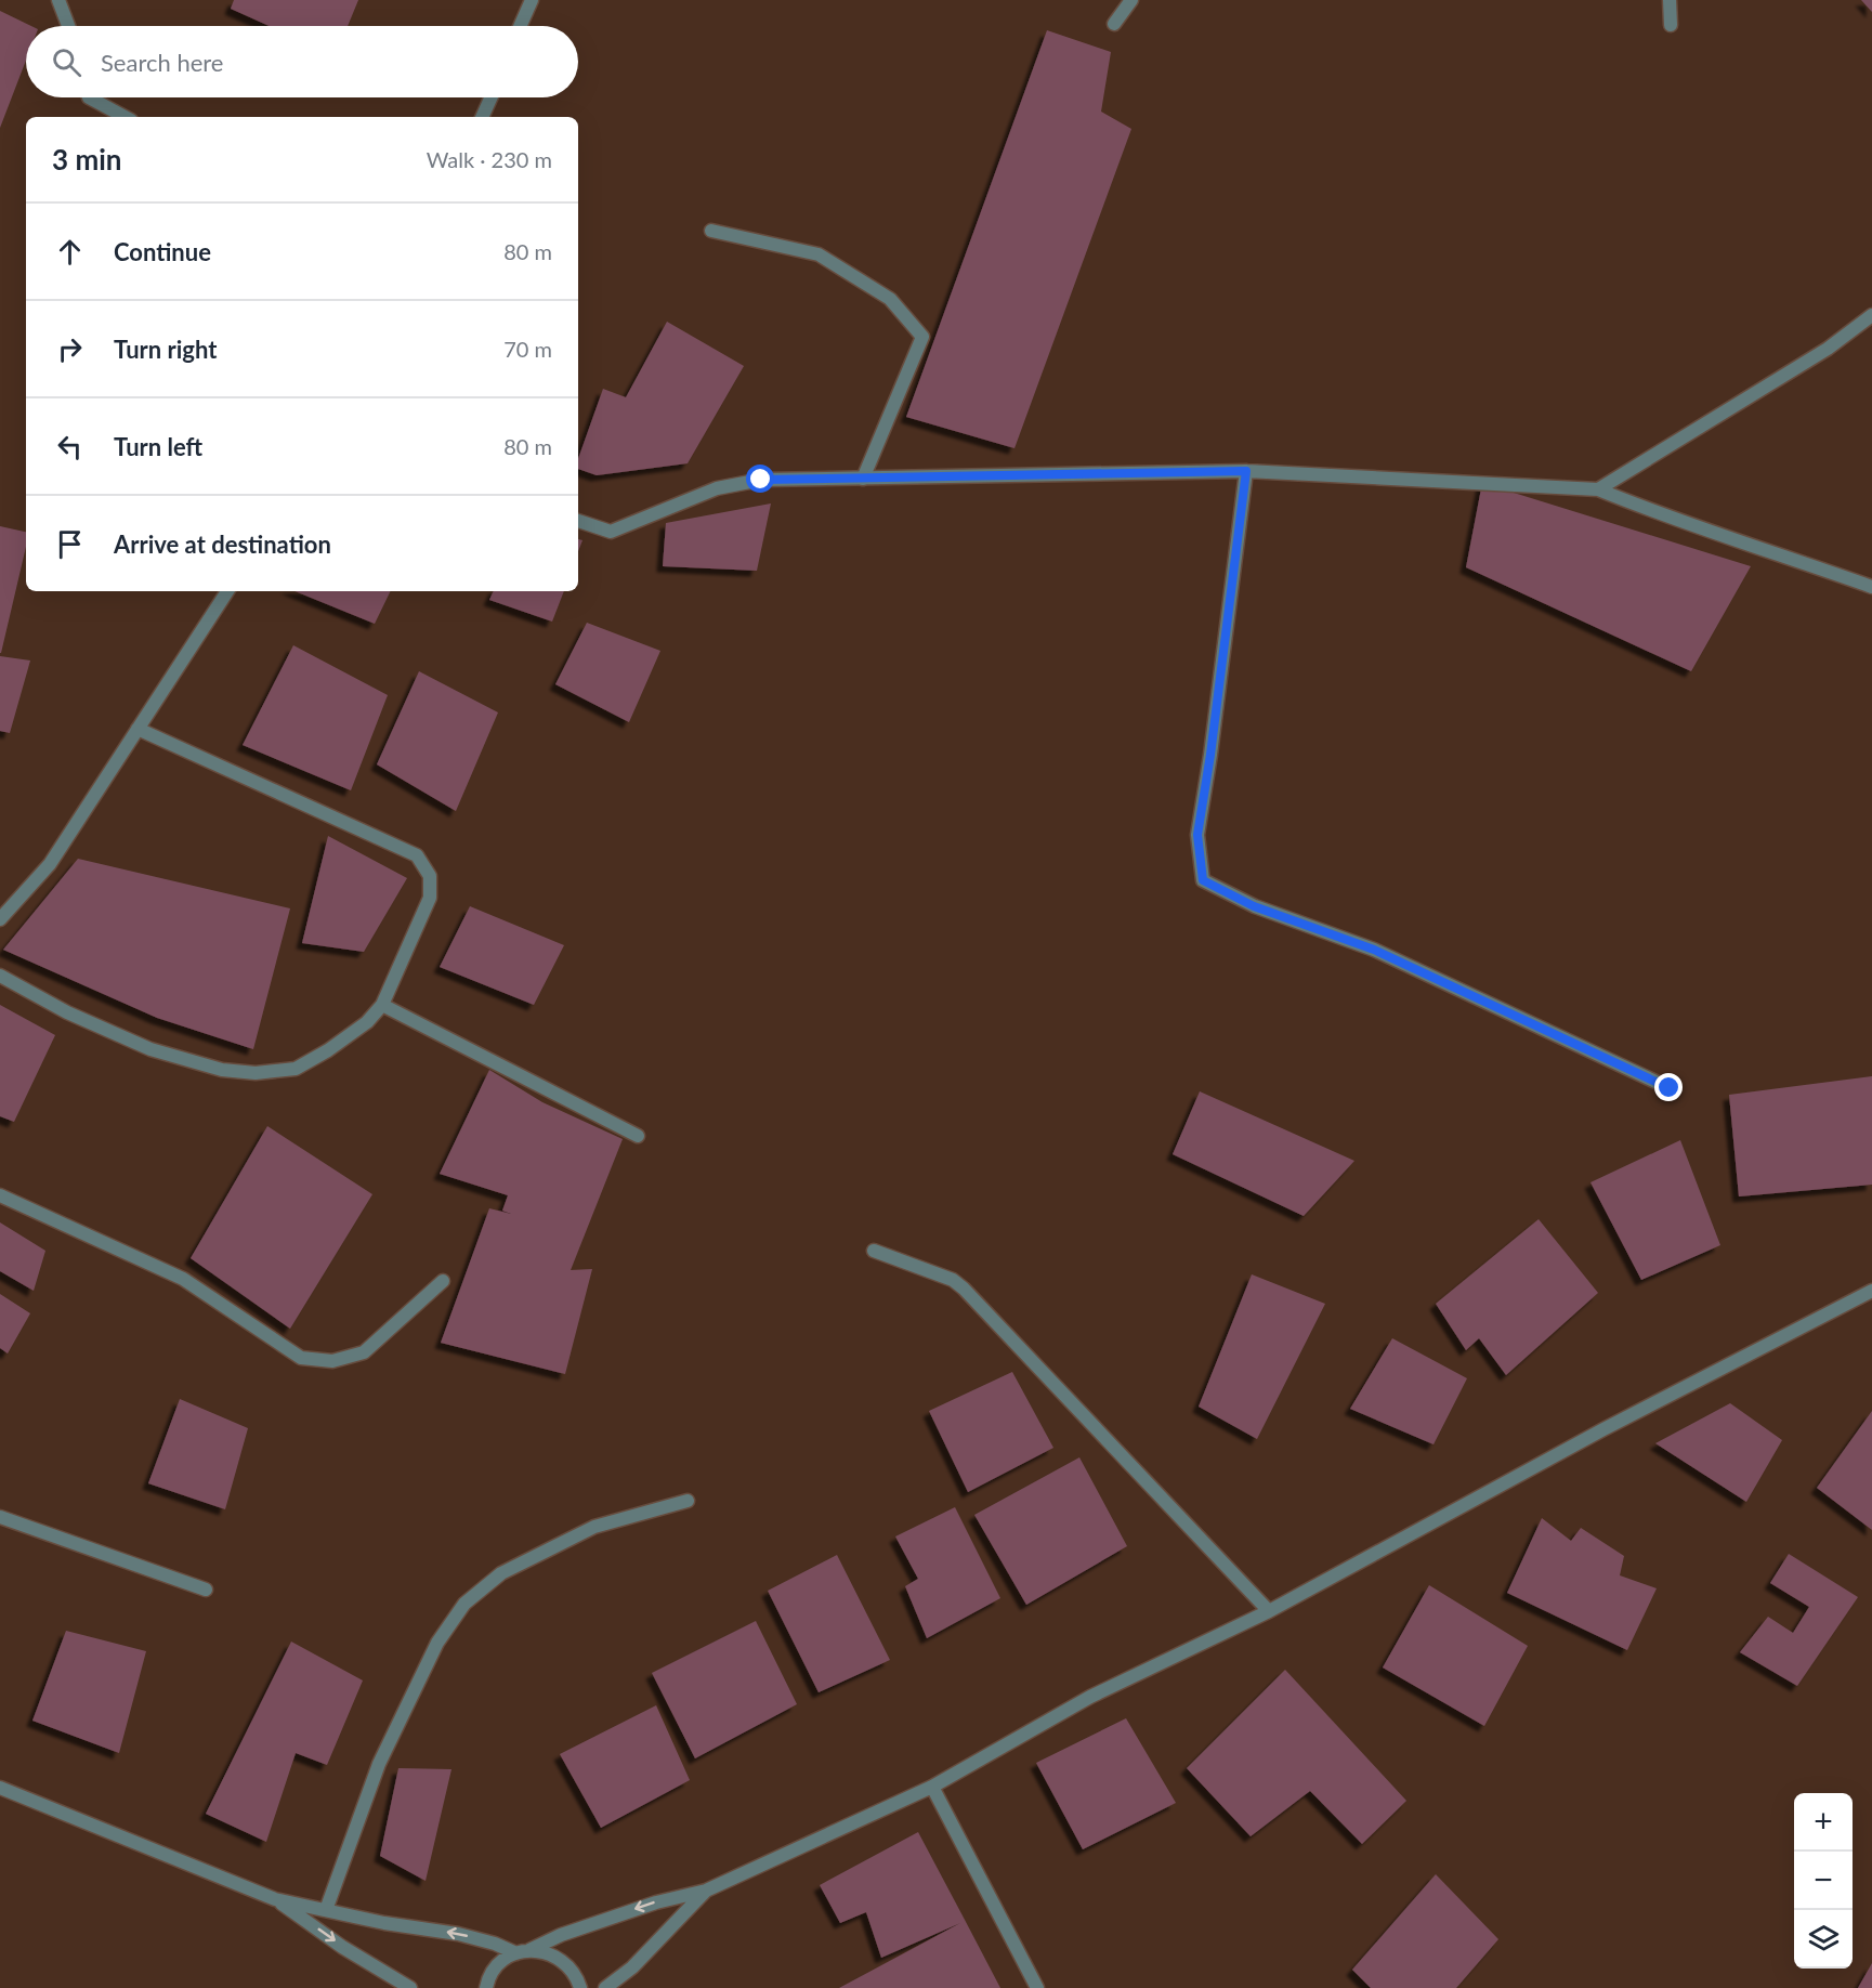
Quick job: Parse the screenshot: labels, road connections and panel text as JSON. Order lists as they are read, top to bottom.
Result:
{
  "page": {
    "search": "Search here",
    "heading": ["3 min", "Walk · 230 m"],
    "list": [
      ["Continue", "80 m"],
      ["Turn right", "70 m"],
      ["Turn left", "80 m"],
      "Arrive at destination"
    ],
    "map_buttons": ["+", "−"]
  }
}
